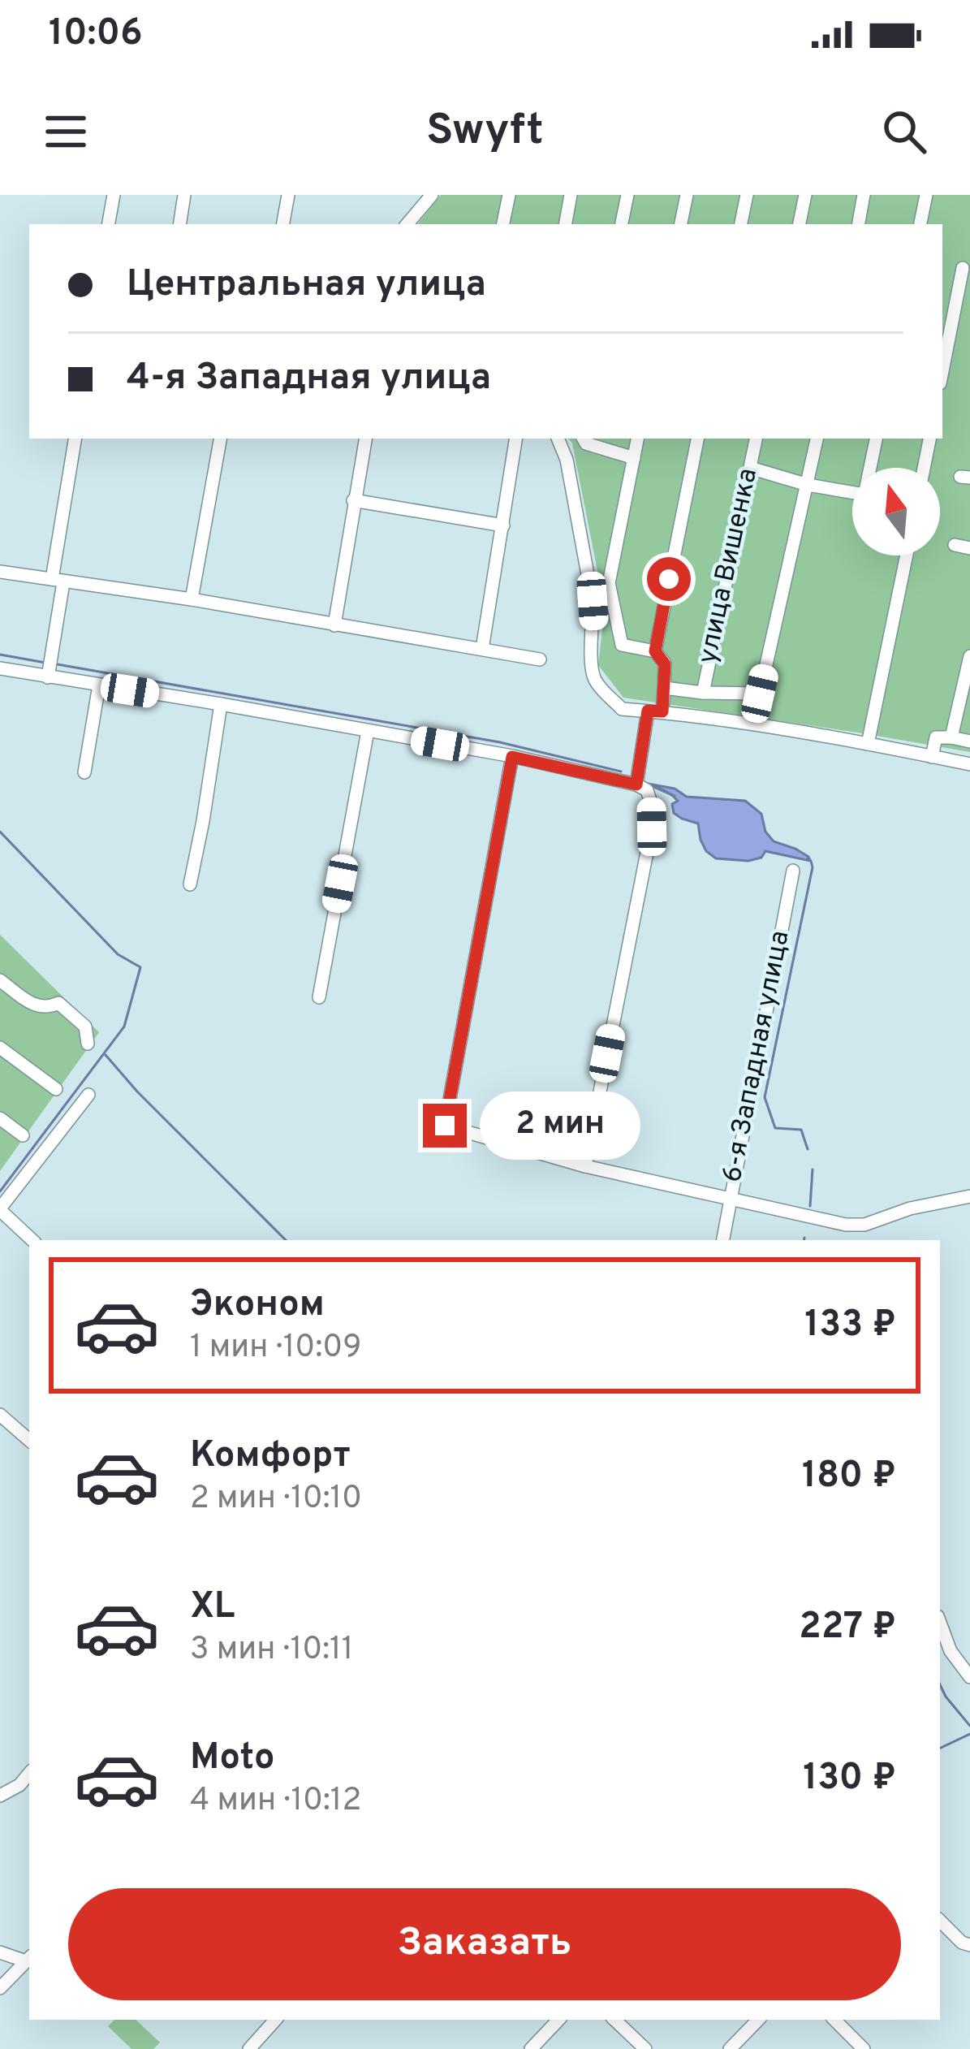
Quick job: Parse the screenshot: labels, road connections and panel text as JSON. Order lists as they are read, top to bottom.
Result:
{
  "streets": {
    "street": ["улица Вишенка", "6-я Западная улица"]
  },
  "north": "top",
  "page": {
    "status": "10:06",
    "header": "Swyft",
    "banner": ["Центральная улица", "4-я Западная улица"],
    "bubble": "2 мин",
    "list": [
      {
        "name": "Эконом",
        "note": "1 мин · 10:09",
        "value": "133 ₽"
      },
      {
        "name": "Комфорт",
        "note": "2 мин · 10:10",
        "value": "180 ₽"
      },
      {
        "name": "XL",
        "note": "3 мин · 10:11",
        "value": "227 ₽"
      },
      {
        "name": "Moto",
        "note": "4 мин · 10:12",
        "value": "130 ₽"
      }
    ],
    "buttons": "Заказать"
  }
}
